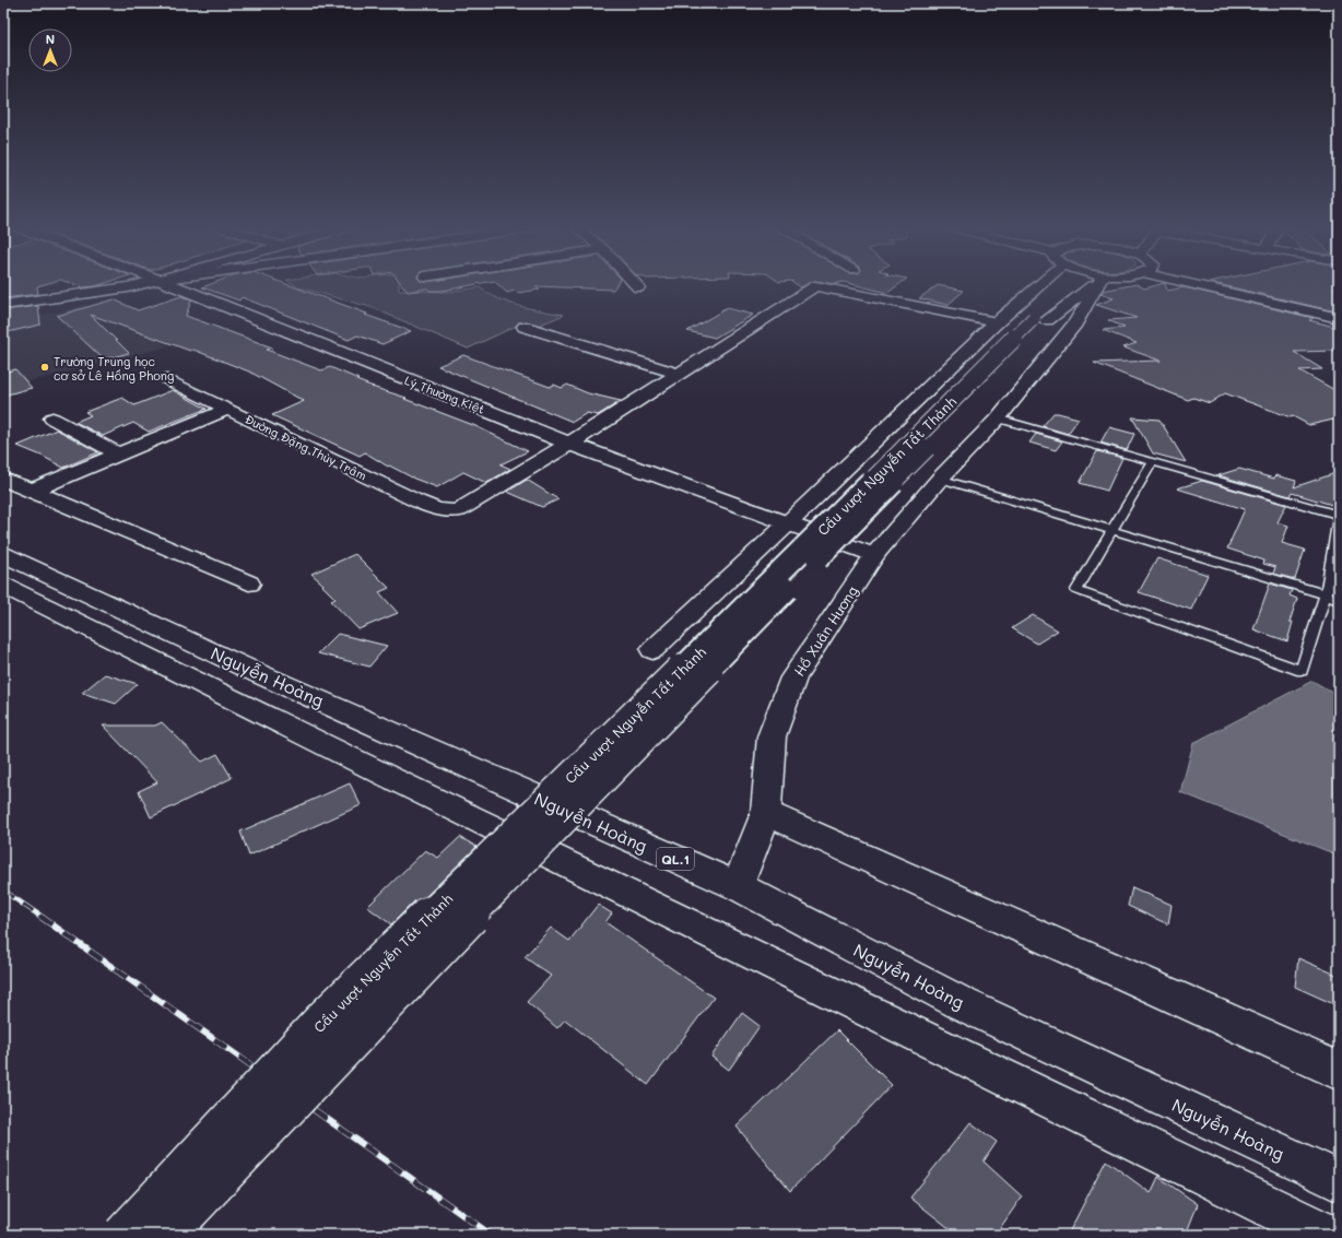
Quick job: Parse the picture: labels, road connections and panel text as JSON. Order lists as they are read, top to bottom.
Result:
{
  "streets": {
    "main road": [
      "Lý Thường Kiệt",
      "Đường Đặng Thùy Trâm",
      "Cầu vượt Nguyễn Tất Thành",
      "Hồ Xuân Hương",
      "Nguyễn Hoàng",
      "QL.1"
    ]
  },
  "crossings": [
    ["Lý Thường Kiệt", "Đường Đặng Thùy Trâm"],
    ["Lý Thường Kiệt", "Hồ Xuân Hương"],
    ["Hồ Xuân Hương", "Nguyễn Hoàng"]
  ],
  "places": ["Trường Trung học cơ sở Lê Hồng Phong"],
  "north": "top"
}
